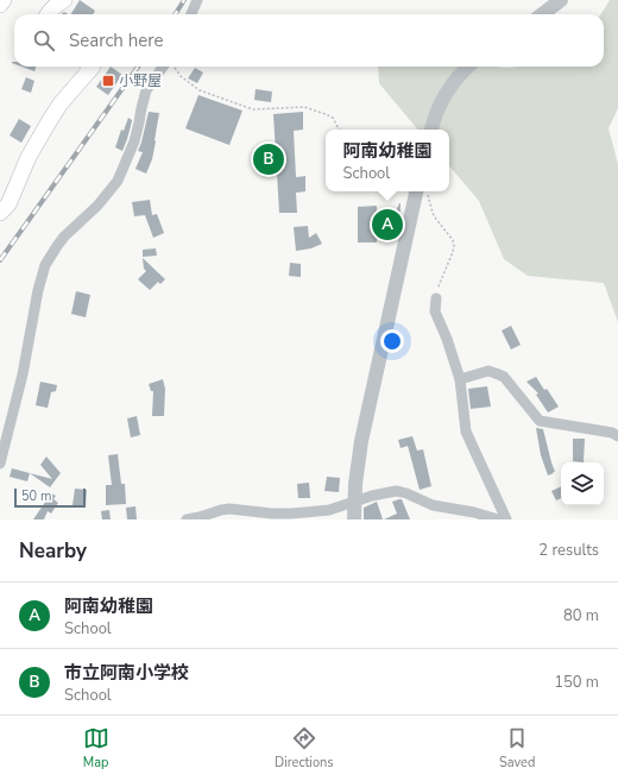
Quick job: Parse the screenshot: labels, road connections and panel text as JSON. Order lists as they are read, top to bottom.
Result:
{
  "places": {
    "transit": ["小野屋"]
  },
  "scale_bar": "50 m",
  "page": {
    "search": "Search here",
    "popup": ["阿南幼稚園", "School"],
    "pins": ["B", "A"],
    "scale": "50 m",
    "heading": ["Nearby", "2 results"],
    "list": [
      {
        "mark": "A",
        "name": "阿南幼稚園",
        "note": "School",
        "value": "80 m"
      },
      {
        "mark": "B",
        "name": "市立阿南小学校",
        "note": "School",
        "value": "150 m"
      }
    ],
    "nav": ["Map", "Directions", "Saved"]
  }
}
